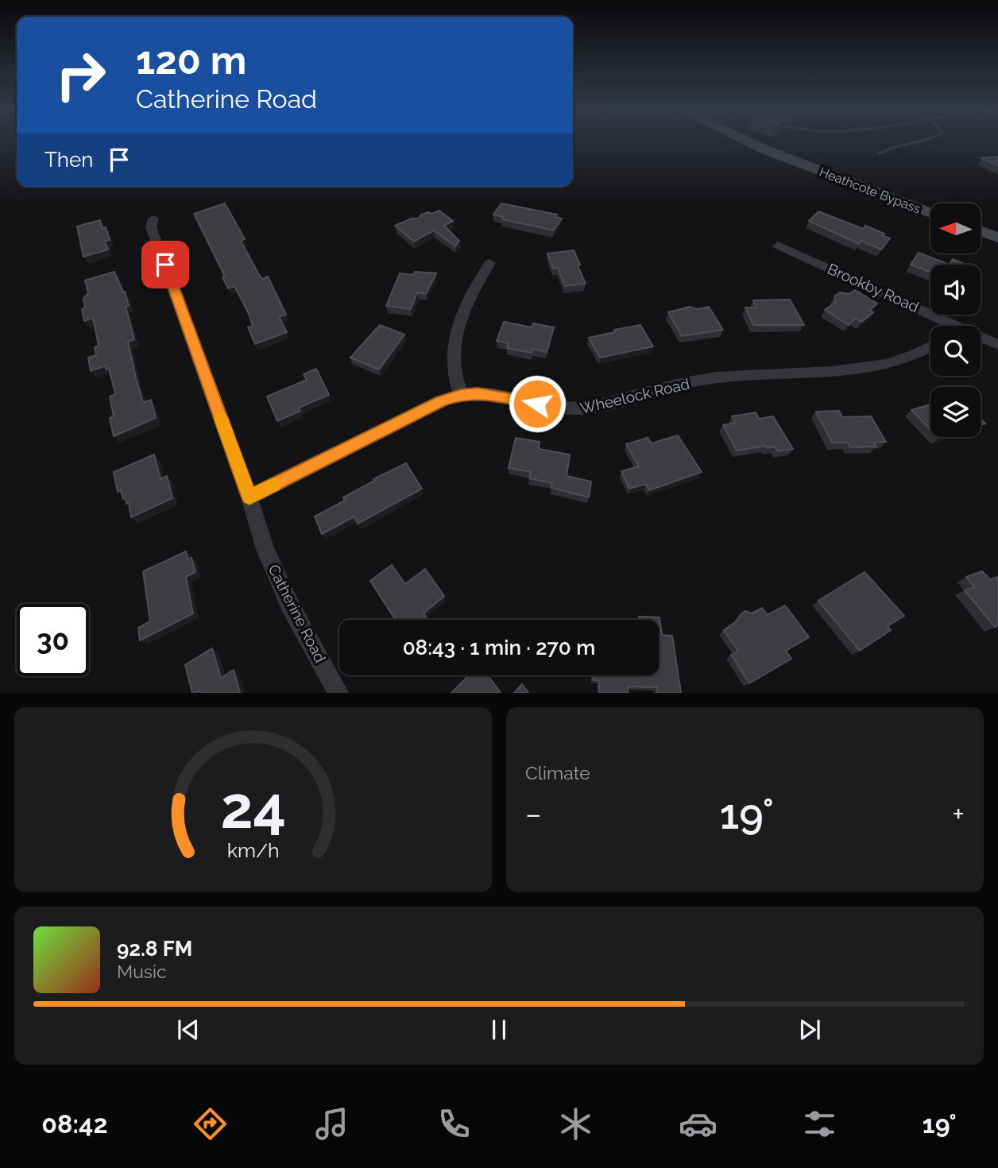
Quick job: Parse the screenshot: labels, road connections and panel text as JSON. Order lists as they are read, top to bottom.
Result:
{
  "streets": {
    "main road": ["Heathcote Bypass"],
    "street": ["Brookby Road", "Wheelock Road", "Catherine Road"]
  },
  "crossings": [
    ["Wheelock Road", "Catherine Road"]
  ],
  "north": "left",
  "page": {
    "turn": ["120 m", "Catherine Road"],
    "then": "Then",
    "limit": "30",
    "trip": "08:43 · 1 min · 270 m",
    "tile": "Climate",
    "heat": ["−", "19°", "+"],
    "song": ["92.8 FM", "Music"],
    "tabs": ["08:42", "19°"],
    "gauge": ["24", "km/h"]
  }
}
